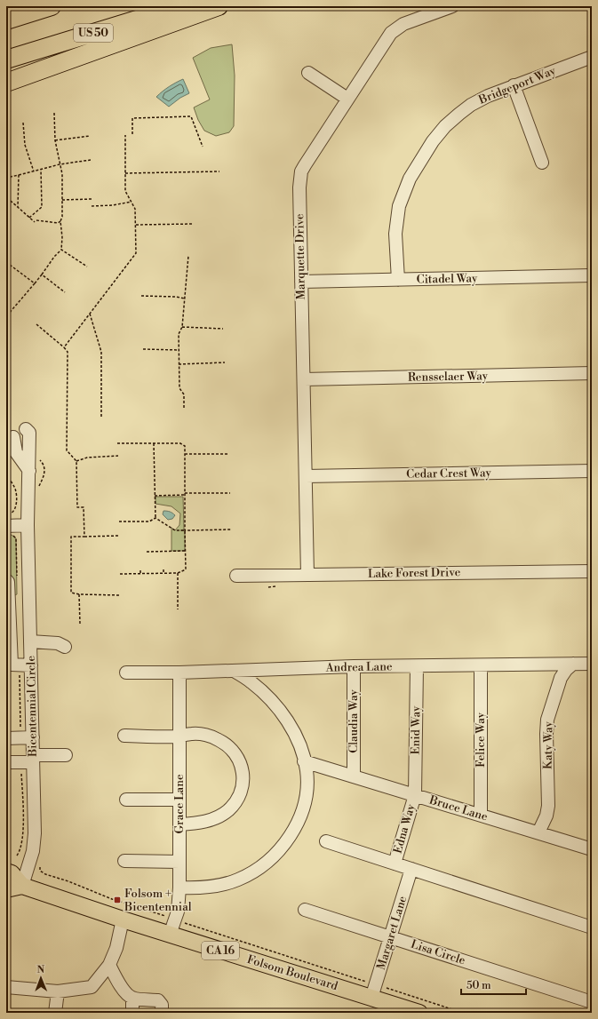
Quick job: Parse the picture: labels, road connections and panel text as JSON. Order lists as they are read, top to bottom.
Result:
{
  "streets": {
    "highway": ["US 50"],
    "main road": ["CA 16", "Folsom Boulevard"],
    "street": [
      "Bridgeport Way",
      "Marquette Drive",
      "Citadel Way",
      "Rensselaer Way",
      "Cedar Crest Way",
      "Lake Forest Drive",
      "Andrea Lane",
      "Bicentennial Circle",
      "Claudia Way",
      "Enid Way",
      "Felice Way",
      "Katy Way",
      "Grace Lane",
      "Bruce Lane",
      "Edna Way",
      "Margaret Lane",
      "Lisa Circle"
    ]
  },
  "crossings": [
    ["Bridgeport Way", "Citadel Way"],
    ["Marquette Drive", "Citadel Way"],
    ["Marquette Drive", "Rensselaer Way"],
    ["Marquette Drive", "Cedar Crest Way"],
    ["Marquette Drive", "Lake Forest Drive"],
    ["Andrea Lane", "Claudia Way"],
    ["Andrea Lane", "Enid Way"],
    ["Andrea Lane", "Felice Way"],
    ["Andrea Lane", "Katy Way"],
    ["Andrea Lane", "Grace Lane"],
    ["Bicentennial Circle", "Folsom Boulevard"],
    ["Claudia Way", "Bruce Lane"],
    ["Enid Way", "Bruce Lane"],
    ["Enid Way", "Edna Way"],
    ["Felice Way", "Bruce Lane"],
    ["Katy Way", "Bruce Lane"],
    ["Grace Lane", "Folsom Boulevard"],
    ["Bruce Lane", "Edna Way"],
    ["Margaret Lane", "Lisa Circle"],
    ["Margaret Lane", "Folsom Boulevard"]
  ],
  "places": {
    "transit": ["Folsom + Bicentennial"]
  },
  "scale_bar": "50 m",
  "north": "top"
}
